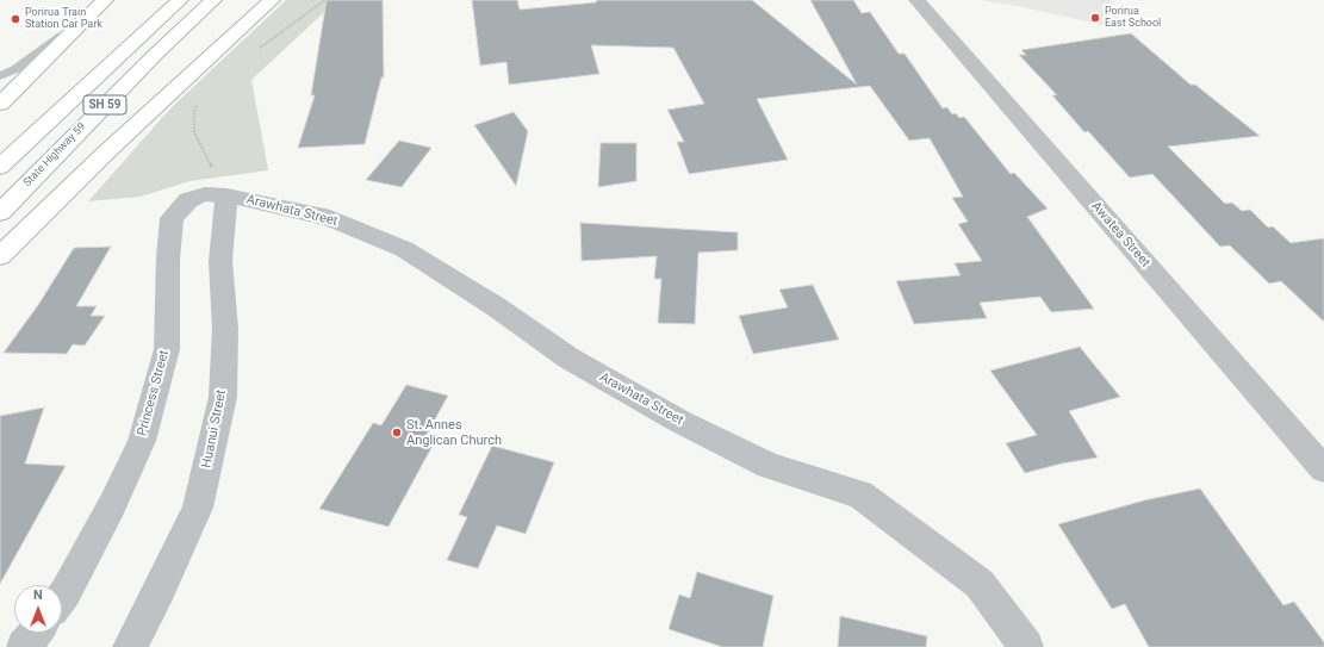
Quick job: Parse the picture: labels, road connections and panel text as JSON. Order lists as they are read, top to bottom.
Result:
{
  "streets": {
    "main road": ["SH 59", "State Highway 59"],
    "street": [
      "Arawhata Street",
      "Awatea Street",
      "Princess Street",
      "Huanui Street"
    ]
  },
  "crossings": [
    ["Arawhata Street", "Princess Street"],
    ["Arawhata Street", "Huanui Street"],
    ["Princess Street", "Huanui Street"]
  ],
  "places": ["Porirua East School", "Porirua Train Station Car Park", "St. Annes Anglican Church"],
  "north": "top"
}
